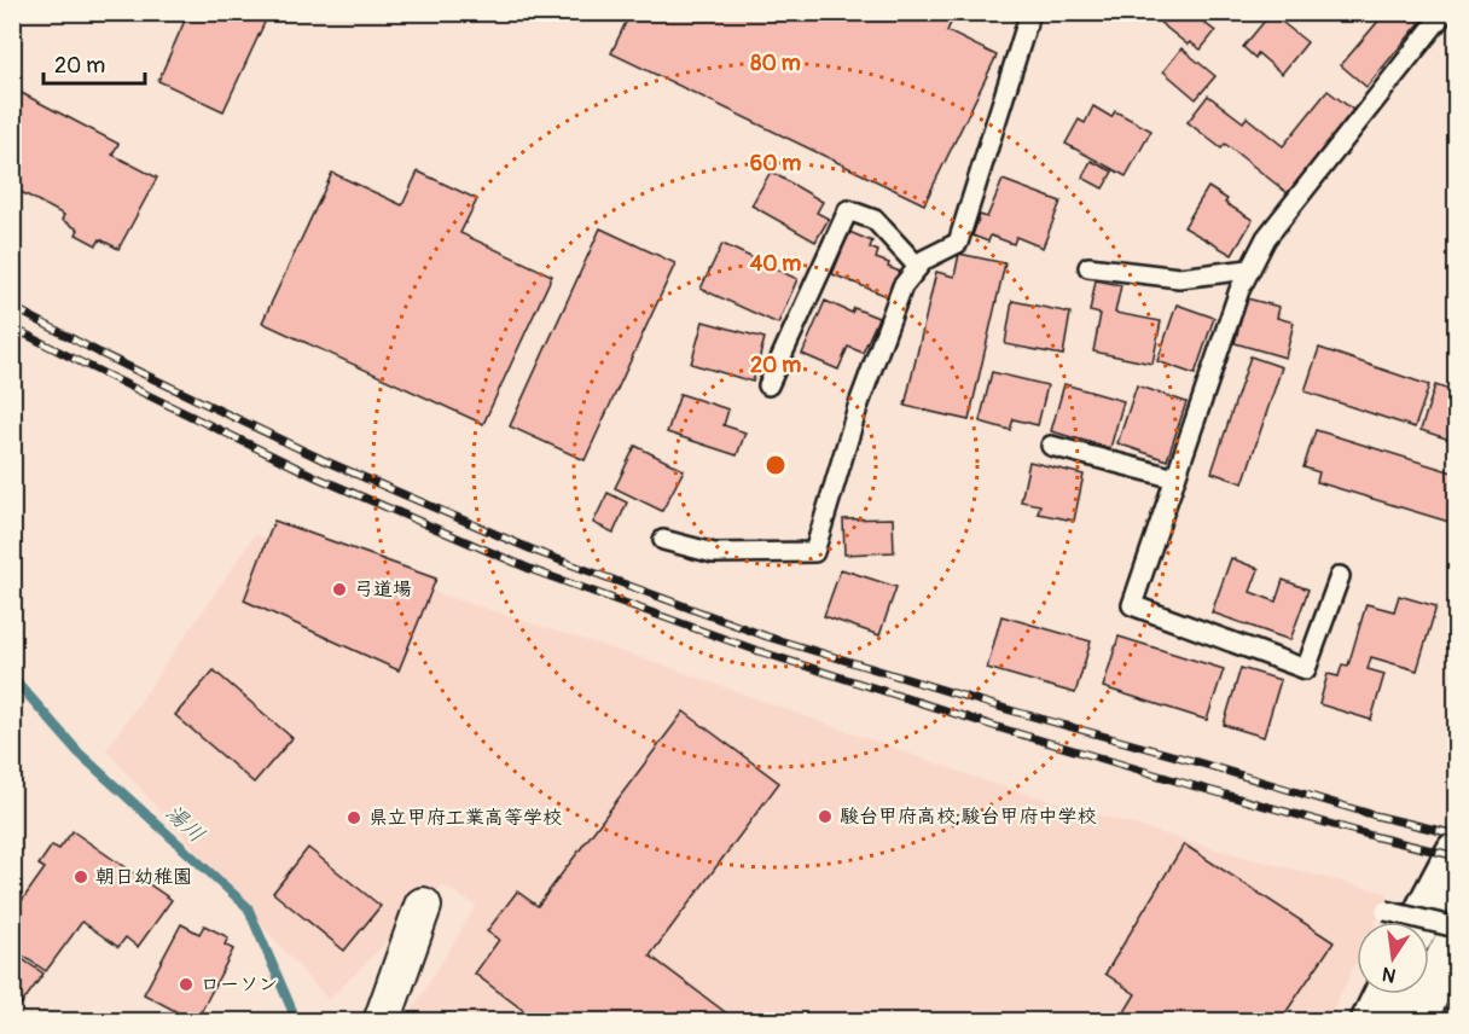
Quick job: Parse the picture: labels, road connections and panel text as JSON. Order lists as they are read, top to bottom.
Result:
{
  "water": ["湯川"],
  "places": [
    "弓道場",
    "駿台甲府高校;駿台甲府中学校",
    "県立甲府工業高等学校",
    "朝日幼稚園",
    "ローソン"
  ],
  "scale_bar": "20 m",
  "north": "bottom",
  "rings": [
    "80 m",
    "60 m",
    "40 m",
    "20 m"
  ]
}
